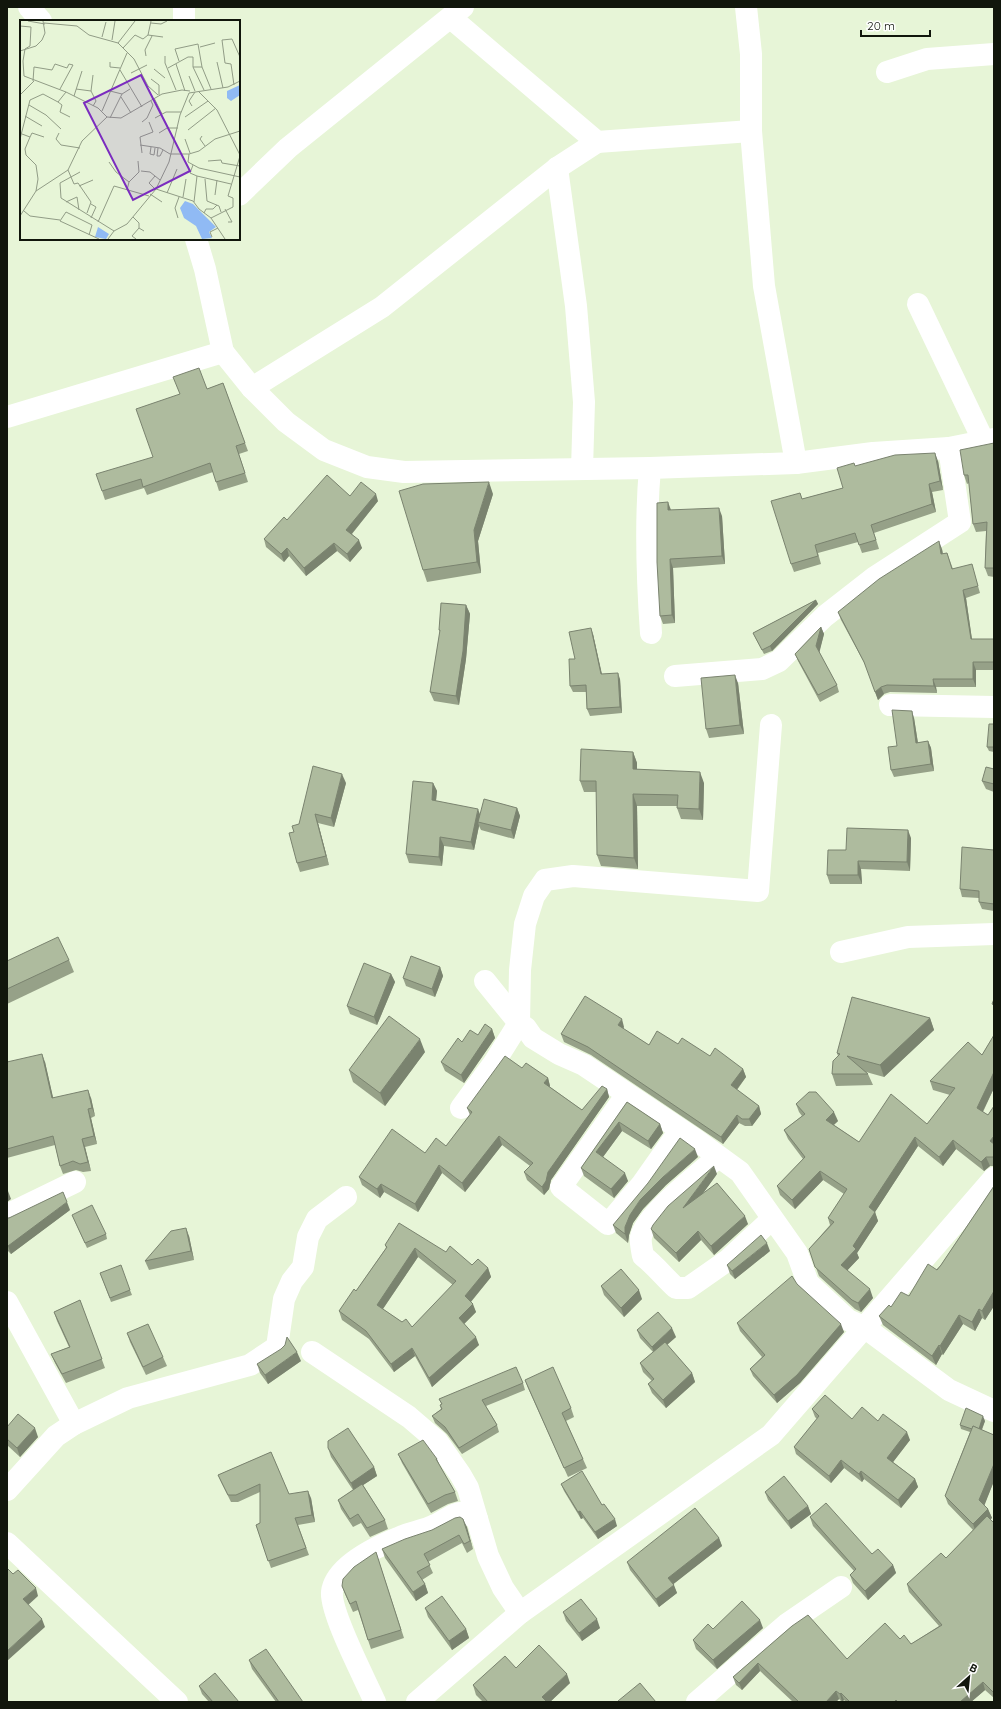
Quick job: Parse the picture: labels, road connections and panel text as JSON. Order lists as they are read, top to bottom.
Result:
{
  "scale_bar": "20 m",
  "north": "top right"
}
